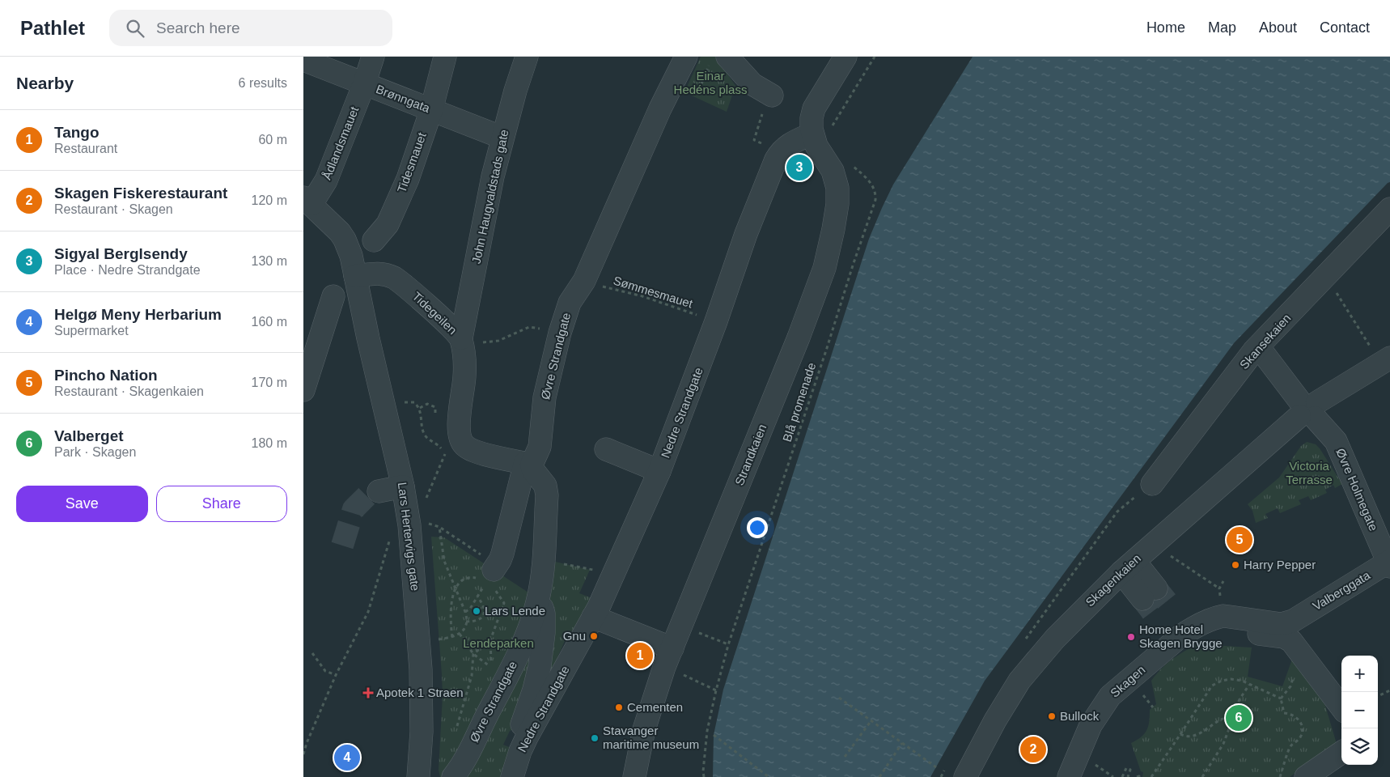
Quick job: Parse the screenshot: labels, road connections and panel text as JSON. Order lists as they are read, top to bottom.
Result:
{
  "streets": {
    "street": [
      "Brønngata",
      "Ådlandsmauet",
      "Tidesmauet",
      "John Haugvaldstads gate",
      "Tidegeilen",
      "Skansekaien",
      "Øvre Strandgate",
      "Nedre Strandgate",
      "Strandkaien",
      "Øvre Holmegate",
      "Lars Hertervigs gate",
      "Skagenkaien",
      "Valberggata",
      "Skagen"
    ],
    "path": ["Sømmesmauet", "Blå promenade"]
  },
  "crossings": [
    ["Brønngata", "Ådlandsmauet"],
    ["Brønngata", "Tidesmauet"],
    ["Brønngata", "John Haugvaldstads gate"],
    ["John Haugvaldstads gate", "Tidegeilen"],
    ["Sømmesmauet", "Øvre Strandgate"],
    ["Sømmesmauet", "Nedre Strandgate"],
    ["Tidegeilen", "Lars Hertervigs gate"],
    ["Skansekaien", "Øvre Holmegate"],
    ["Nedre Strandgate", "Strandkaien"],
    ["Øvre Holmegate", "Skagenkaien"],
    ["Øvre Holmegate", "Valberggata"],
    ["Valberggata", "Skagen"]
  ],
  "parks": ["Einar Hedéns plass", "Victoria Terrasse", "Lendeparken"],
  "places": {
    "other": [
      "Harry Pepper",
      "Lars Lende",
      "Gnu",
      "Home Hotel Skagen Brygge",
      "Cementen",
      "Bullock",
      "Stavanger maritime museum"
    ],
    "health": ["Apotek 1 Straen"]
  },
  "page": {
    "header": "Pathlet",
    "search": "Search here",
    "nav": [
      "Home",
      "Map",
      "About",
      "Contact"
    ],
    "heading": ["Nearby", "6 results"],
    "list": [
      {
        "mark": "1",
        "name": "Tango",
        "note": "Restaurant",
        "value": "60 m"
      },
      {
        "mark": "2",
        "name": "Skagen Fiskerestaurant",
        "note": "Restaurant · Skagen",
        "value": "120 m"
      },
      {
        "mark": "3",
        "name": "Sigyal Berglsendy",
        "note": "Place · Nedre Strandgate",
        "value": "130 m"
      },
      {
        "mark": "4",
        "name": "Helgø Meny Herbarium",
        "note": "Supermarket",
        "value": "160 m"
      },
      {
        "mark": "5",
        "name": "Pincho Nation",
        "note": "Restaurant · Skagenkaien",
        "value": "170 m"
      },
      {
        "mark": "6",
        "name": "Valberget",
        "note": "Park · Skagen",
        "value": "180 m"
      }
    ],
    "pins": [
      "3",
      "5",
      "1",
      "6",
      "2",
      "4"
    ],
    "buttons": ["Save", "Share"],
    "map_buttons": ["+", "−"]
  }
}
